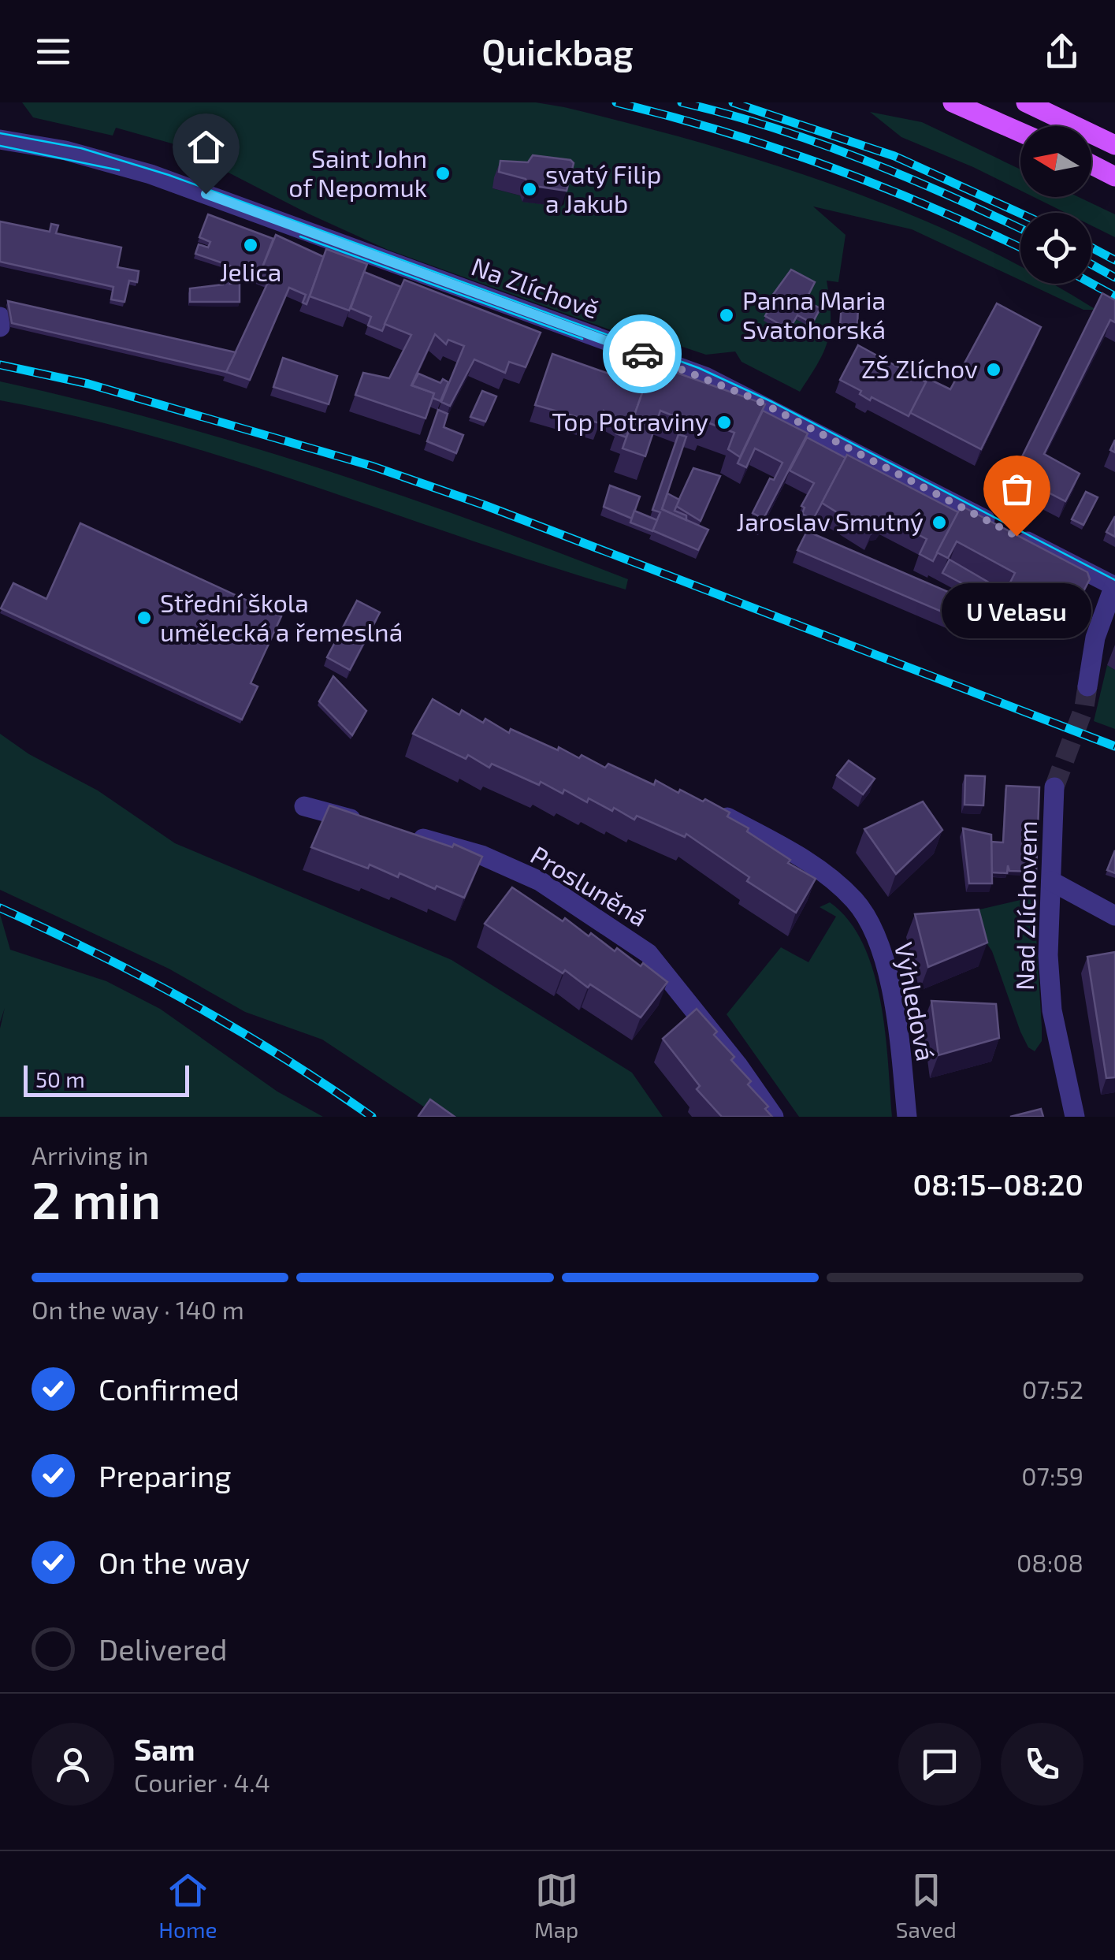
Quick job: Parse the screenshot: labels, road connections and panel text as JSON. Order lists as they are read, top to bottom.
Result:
{
  "streets": {
    "street": [
      "Na Zlíchově",
      "Prosluněná",
      "Nad Zlíchovem",
      "Výhledová"
    ]
  },
  "places": [
    "Saint John of Nepomuk",
    "svatý Filip a Jakub",
    "Jelica",
    "Panna Maria Svatohorská",
    "ZŠ Zlíchov",
    "Top Potraviny",
    "Jaroslav Smutný",
    "U Velasu",
    "Střední škola umělecká a řemeslná"
  ],
  "scale_bar": "50 m",
  "north": "left",
  "page": {
    "header": "Quickbag",
    "bubble": "U Velasu",
    "scale": "50 m",
    "heading": ["2 min", "Arriving in", "08:15–08:20"],
    "panel": ["Sam", "Courier · 4.4"],
    "bar": "On the way · 140 m",
    "list": [
      ["Confirmed", "07:52"],
      ["Preparing", "07:59"],
      ["On the way", "08:08"],
      "Delivered"
    ],
    "tabs": ["Home", "Map", "Saved"]
  }
}
